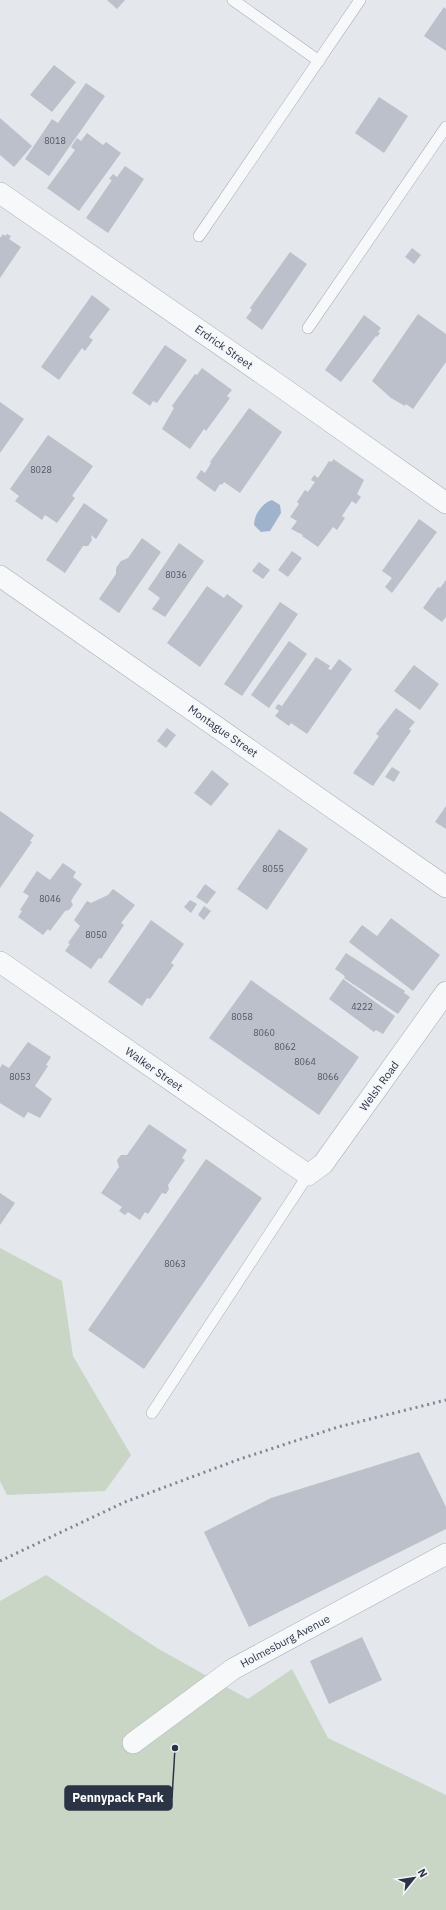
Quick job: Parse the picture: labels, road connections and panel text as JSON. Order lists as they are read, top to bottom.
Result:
{
  "streets": {
    "street": [
      "Erdrick Street",
      "Montague Street",
      "Walker Street",
      "Welsh Road",
      "Holmesburg Avenue"
    ]
  },
  "crossings": [
    ["Walker Street", "Welsh Road"]
  ],
  "places": ["Pennypack Park"],
  "house_numbers": [
    "8018",
    "8028",
    "8036",
    "8055",
    "8046",
    "8050",
    "4222",
    "8058",
    "8060",
    "8062",
    "8064",
    "8053",
    "8066",
    "8063"
  ],
  "north": "top right"
}
